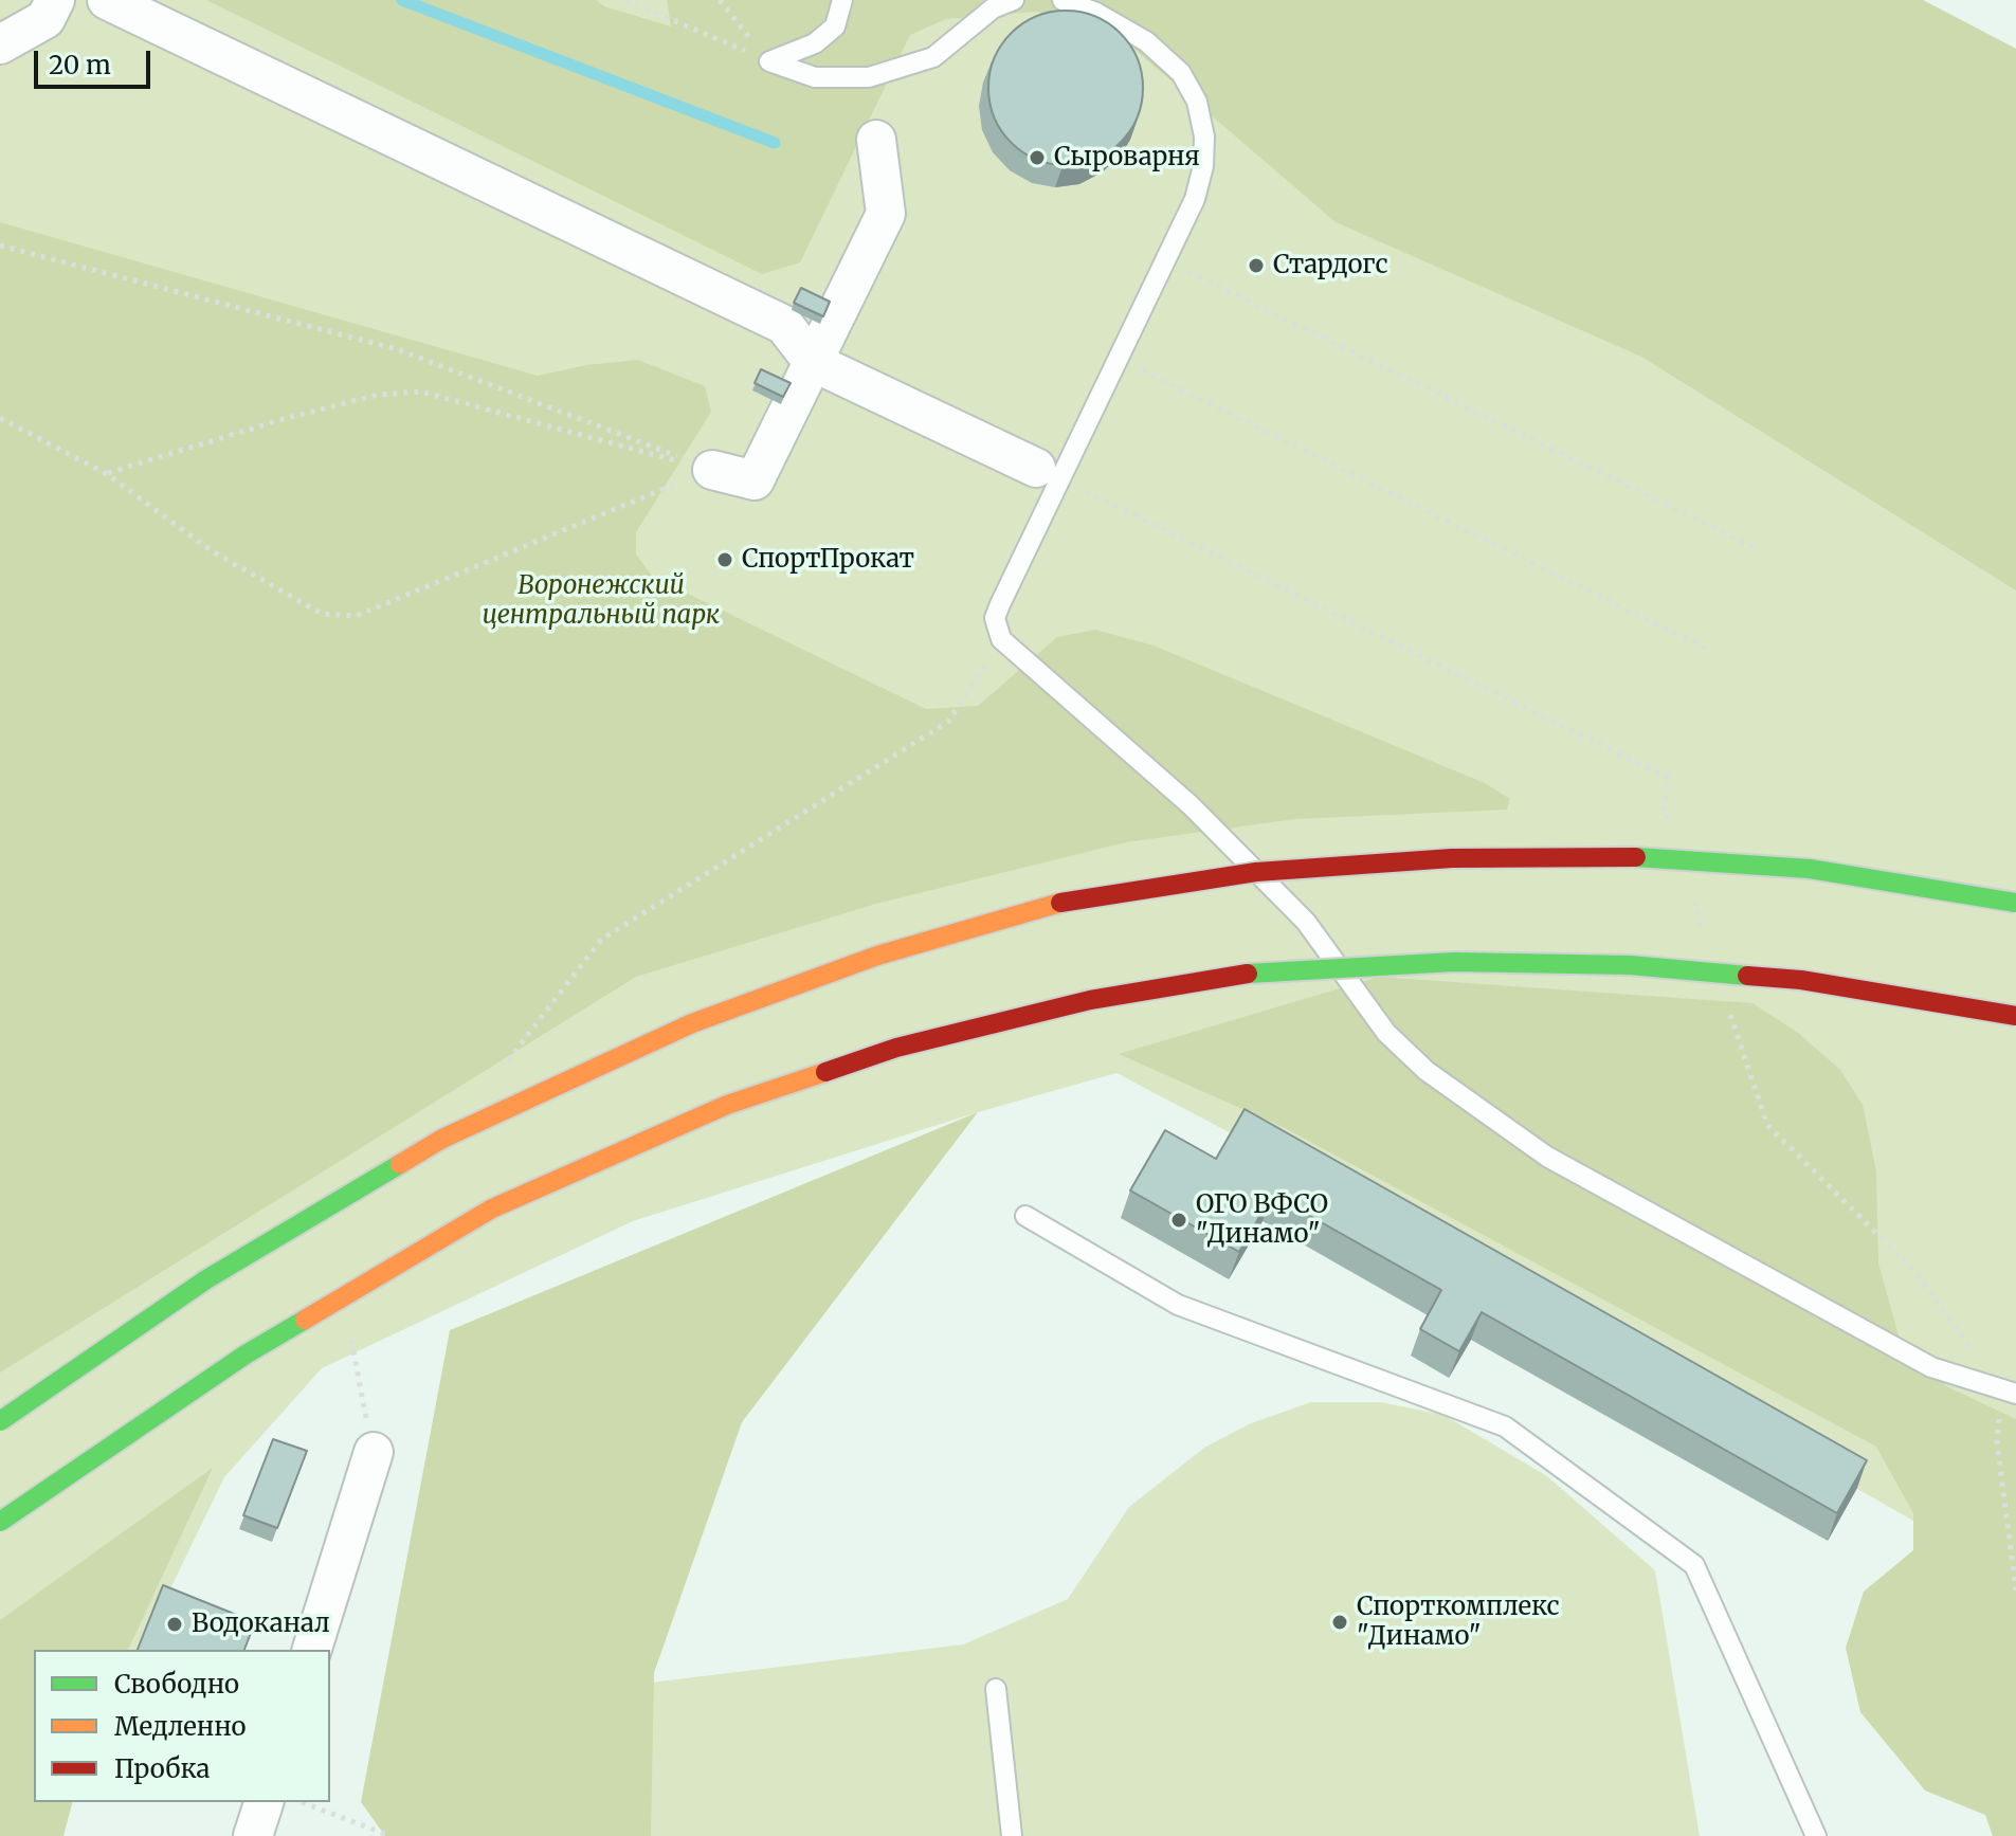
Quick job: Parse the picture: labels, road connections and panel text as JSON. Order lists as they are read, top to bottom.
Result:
{
  "parks": ["Воронежский центральный парк"],
  "places": [
    "Сыроварня",
    "Стардогс",
    "СпортПрокат",
    "ОГО ВФСО \"Динамо\"",
    "Спорткомплекс \"Динамо\"",
    "Водоканал"
  ],
  "legend": ["Свободно", "Медленно", "Пробка"],
  "scale_bar": "20 m"
}
